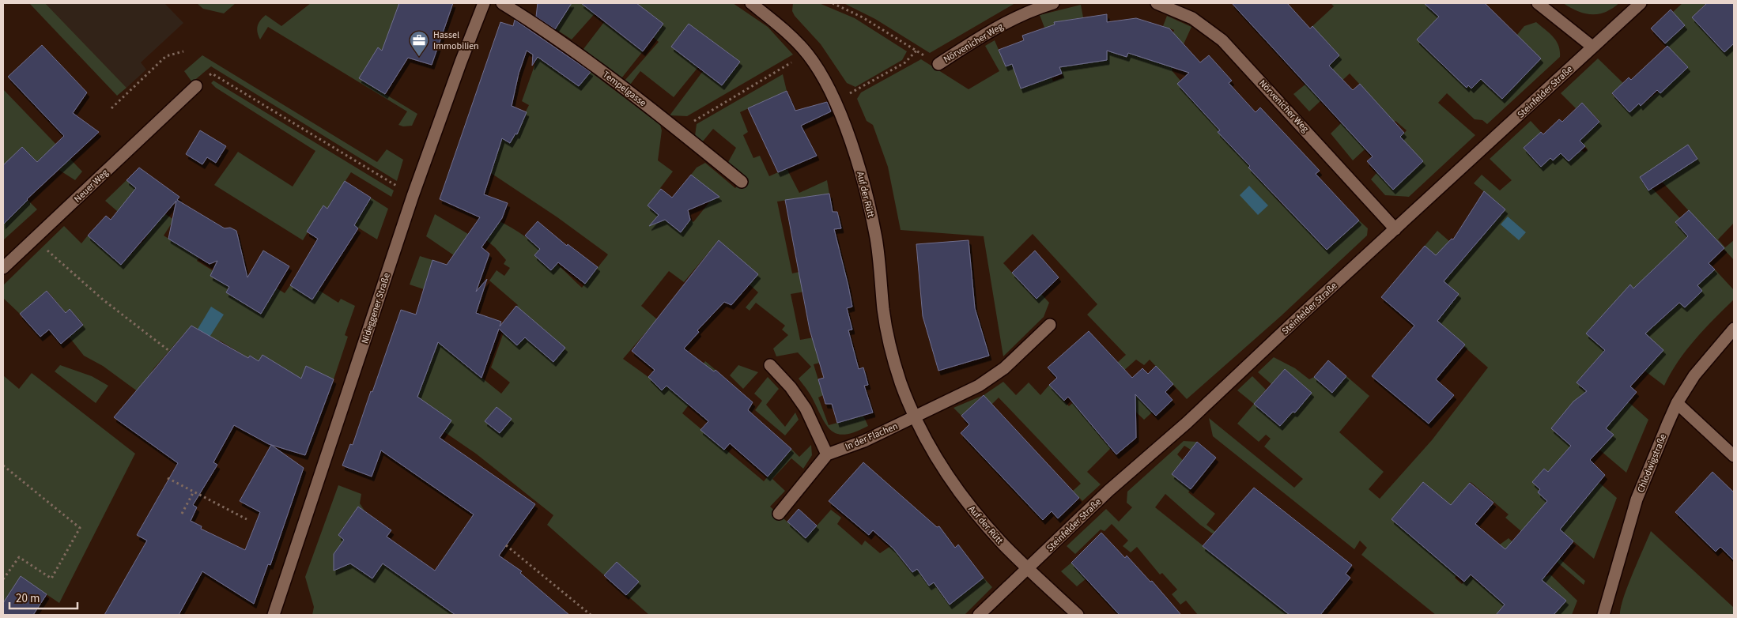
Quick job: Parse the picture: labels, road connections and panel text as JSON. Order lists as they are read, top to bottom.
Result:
{
  "streets": {
    "street": [
      "Nörvenicher Weg",
      "Tempelgasse",
      "Steinfelder Straße",
      "Neuer Weg",
      "Auf der Rütt",
      "Nideggener Straße",
      "In der Flachen",
      "Chlodwigstraße"
    ]
  },
  "crossings": [
    ["Nörvenicher Weg", "Steinfelder Straße"],
    ["Steinfelder Straße", "Auf der Rütt"],
    ["Auf der Rütt", "In der Flachen"]
  ],
  "places": {
    "office": ["Hassel Immobilien"]
  },
  "scale_bar": "20 m"
}
